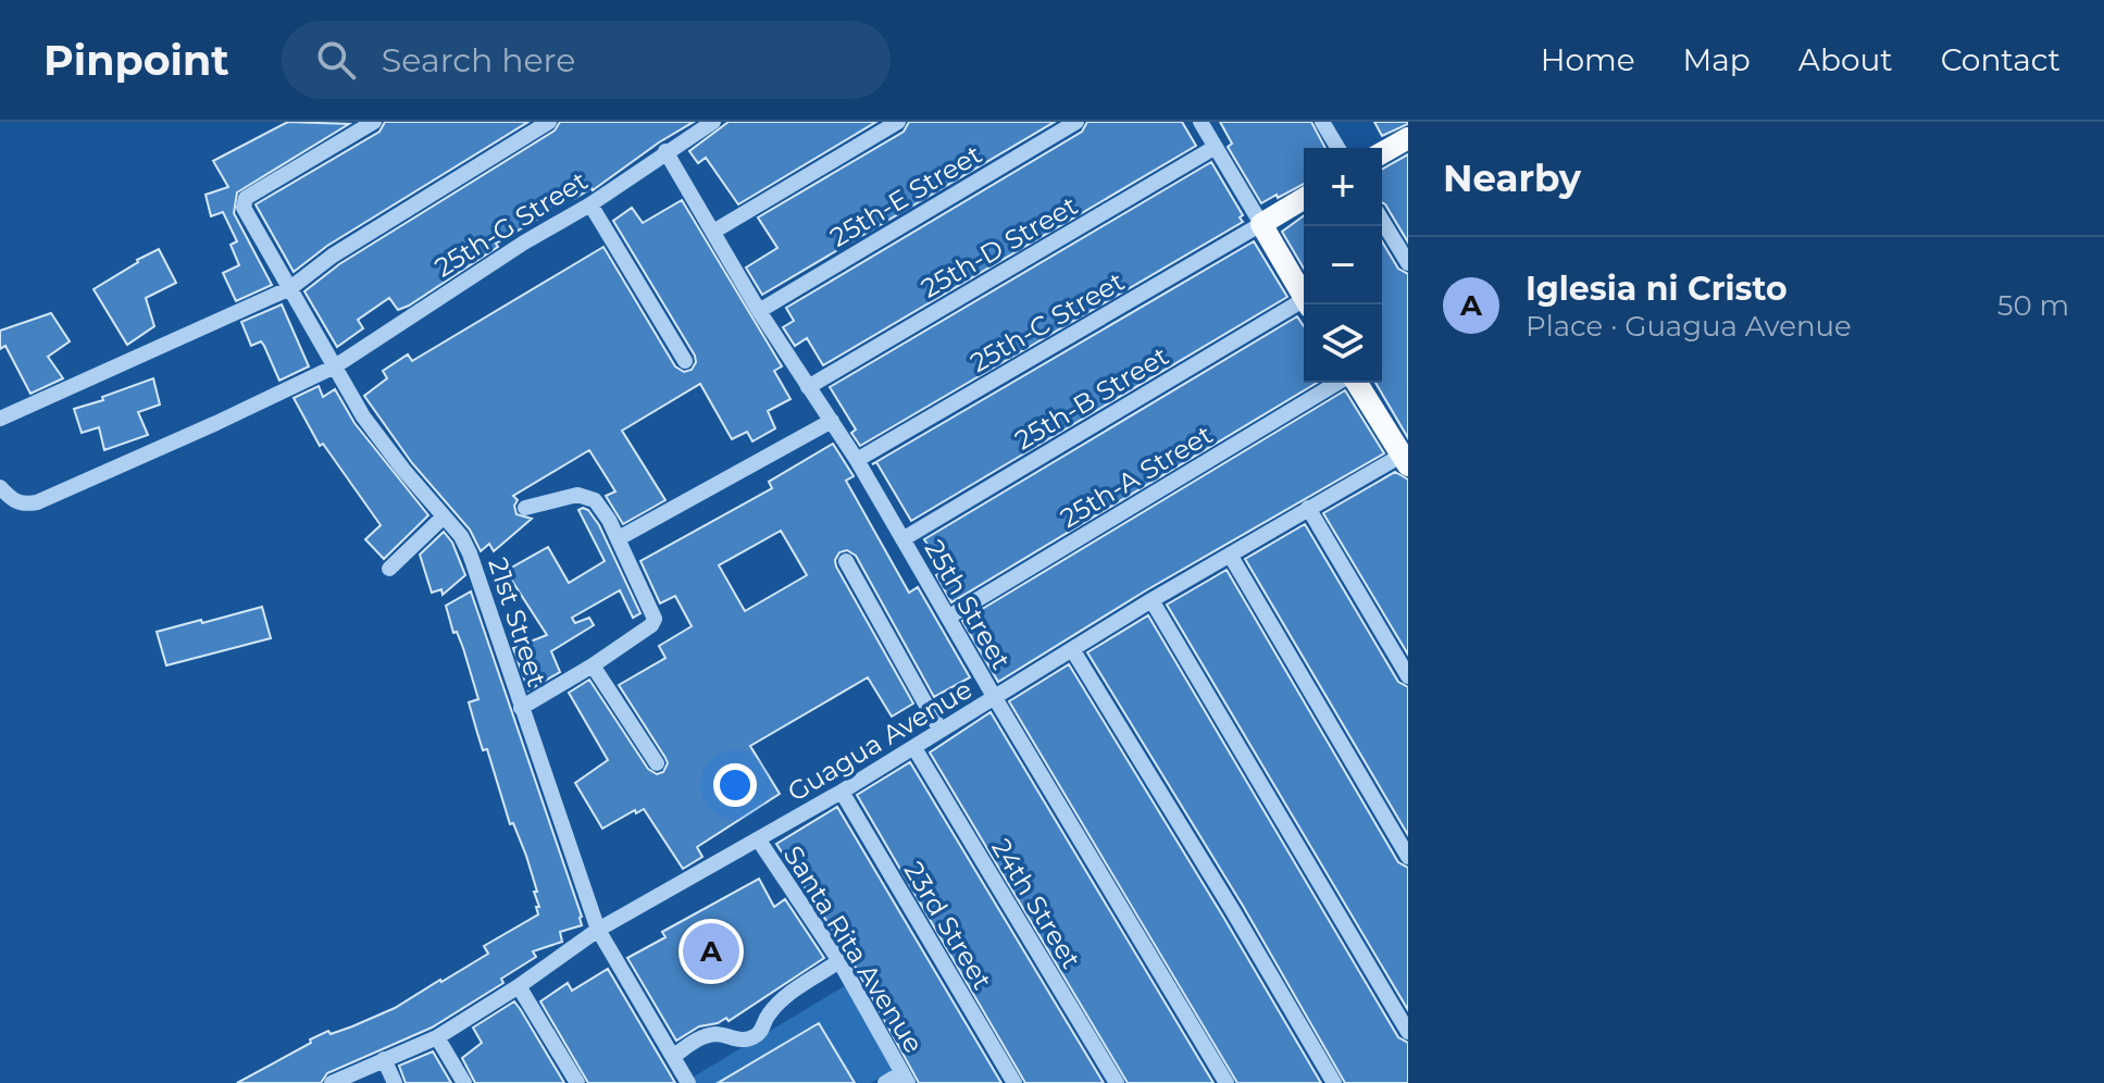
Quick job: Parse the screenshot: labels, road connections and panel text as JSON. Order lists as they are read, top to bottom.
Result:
{
  "streets": {
    "street": [
      "25th-E Street",
      "25th-G Street",
      "25th-D Street",
      "25th-C Street",
      "25th-B Street",
      "25th-A Street",
      "25th Street",
      "21st Street",
      "Guagua Avenue",
      "24th Street",
      "23rd Street",
      "Santa Rita Avenue"
    ]
  },
  "crossings": [
    ["25th-E Street", "25th Street"],
    ["25th-G Street", "25th Street"],
    ["25th-G Street", "21st Street"],
    ["25th-D Street", "25th Street"],
    ["25th-C Street", "25th Street"],
    ["25th-B Street", "25th Street"],
    ["25th-A Street", "25th Street"],
    ["25th Street", "Guagua Avenue"],
    ["21st Street", "Guagua Avenue"],
    ["Guagua Avenue", "24th Street"],
    ["Guagua Avenue", "23rd Street"],
    ["Guagua Avenue", "Santa Rita Avenue"]
  ],
  "page": {
    "header": "Pinpoint",
    "search": "Search here",
    "nav": [
      "Home",
      "Map",
      "About",
      "Contact"
    ],
    "heading": "Nearby",
    "map_buttons": ["+", "−"],
    "list": [
      {
        "mark": "A",
        "name": "Iglesia ni Cristo",
        "note": "Place · Guagua Avenue",
        "value": "50 m"
      }
    ],
    "pins": "A"
  }
}
